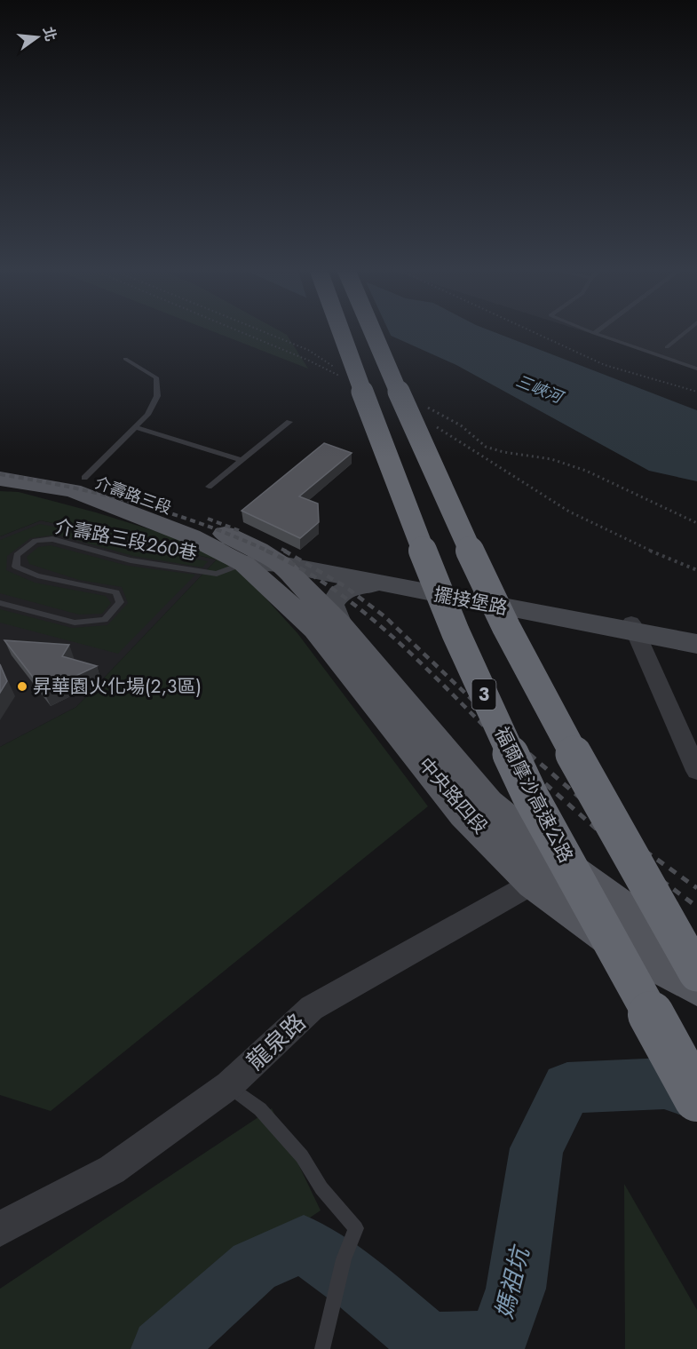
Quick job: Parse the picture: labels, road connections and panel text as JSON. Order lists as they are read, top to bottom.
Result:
{
  "streets": {
    "highway": ["3", "福爾摩沙高速公路"],
    "main road": ["介壽路三段", "中央路四段"],
    "street": ["擺接堡路", "龍泉路"],
    "lane": ["介壽路三段260巷"]
  },
  "crossings": [
    ["介壽路三段", "介壽路三段260巷"],
    ["介壽路三段", "擺接堡路"],
    ["介壽路三段", "中央路四段"],
    ["介壽路三段260巷", "擺接堡路"],
    ["介壽路三段260巷", "中央路四段"],
    ["擺接堡路", "中央路四段"],
    ["中央路四段", "龍泉路"]
  ],
  "water": ["三峽河", "媽祖坑"],
  "places": ["昇華園火化場(2,3區)"],
  "north": "right"
}
